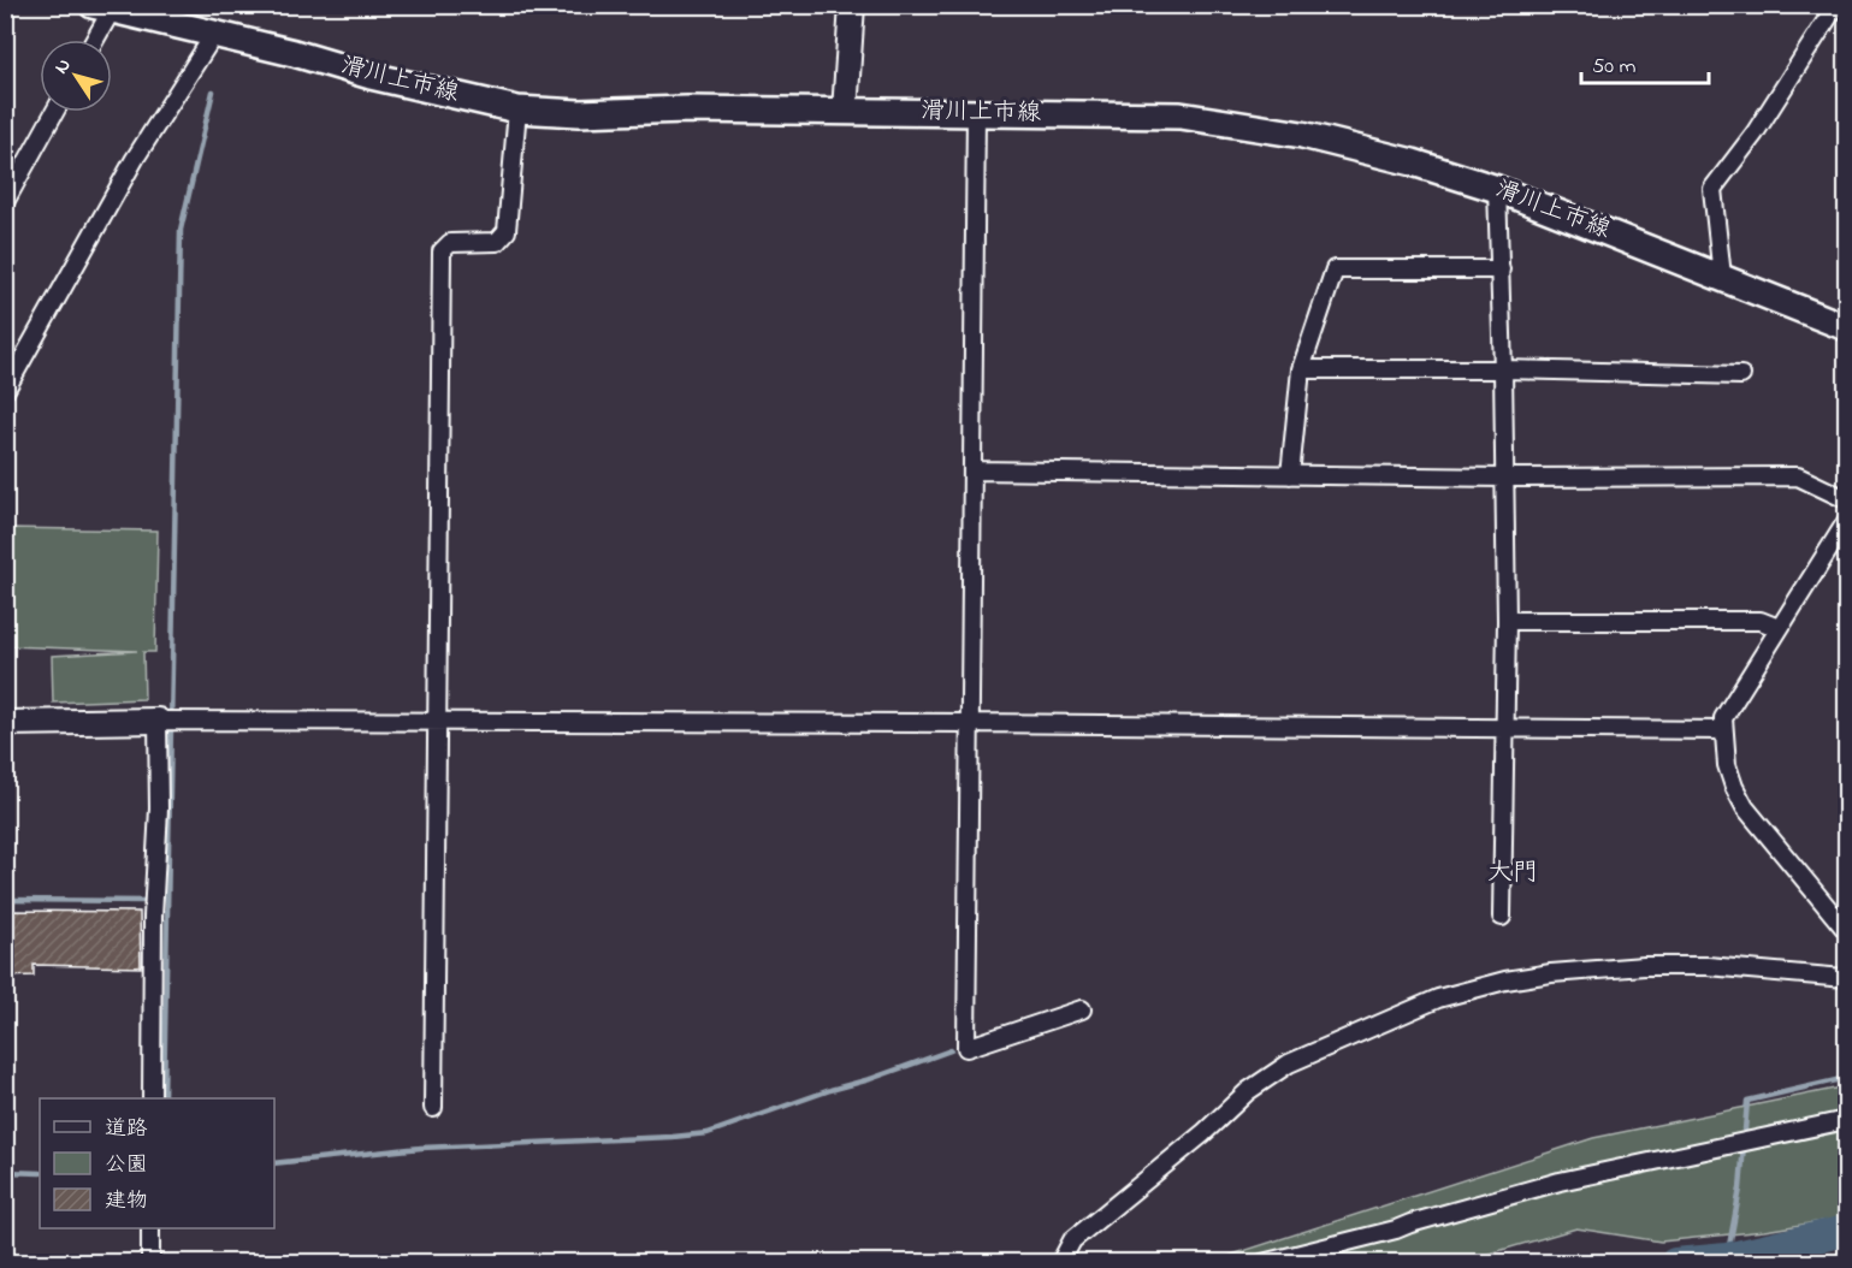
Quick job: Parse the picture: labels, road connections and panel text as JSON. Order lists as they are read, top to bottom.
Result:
{
  "streets": {
    "main road": ["滑川上市線"]
  },
  "districts": ["大門"],
  "legend": ["道路", "公園", "建物"],
  "scale_bar": "50 m",
  "north": "top left"
}
